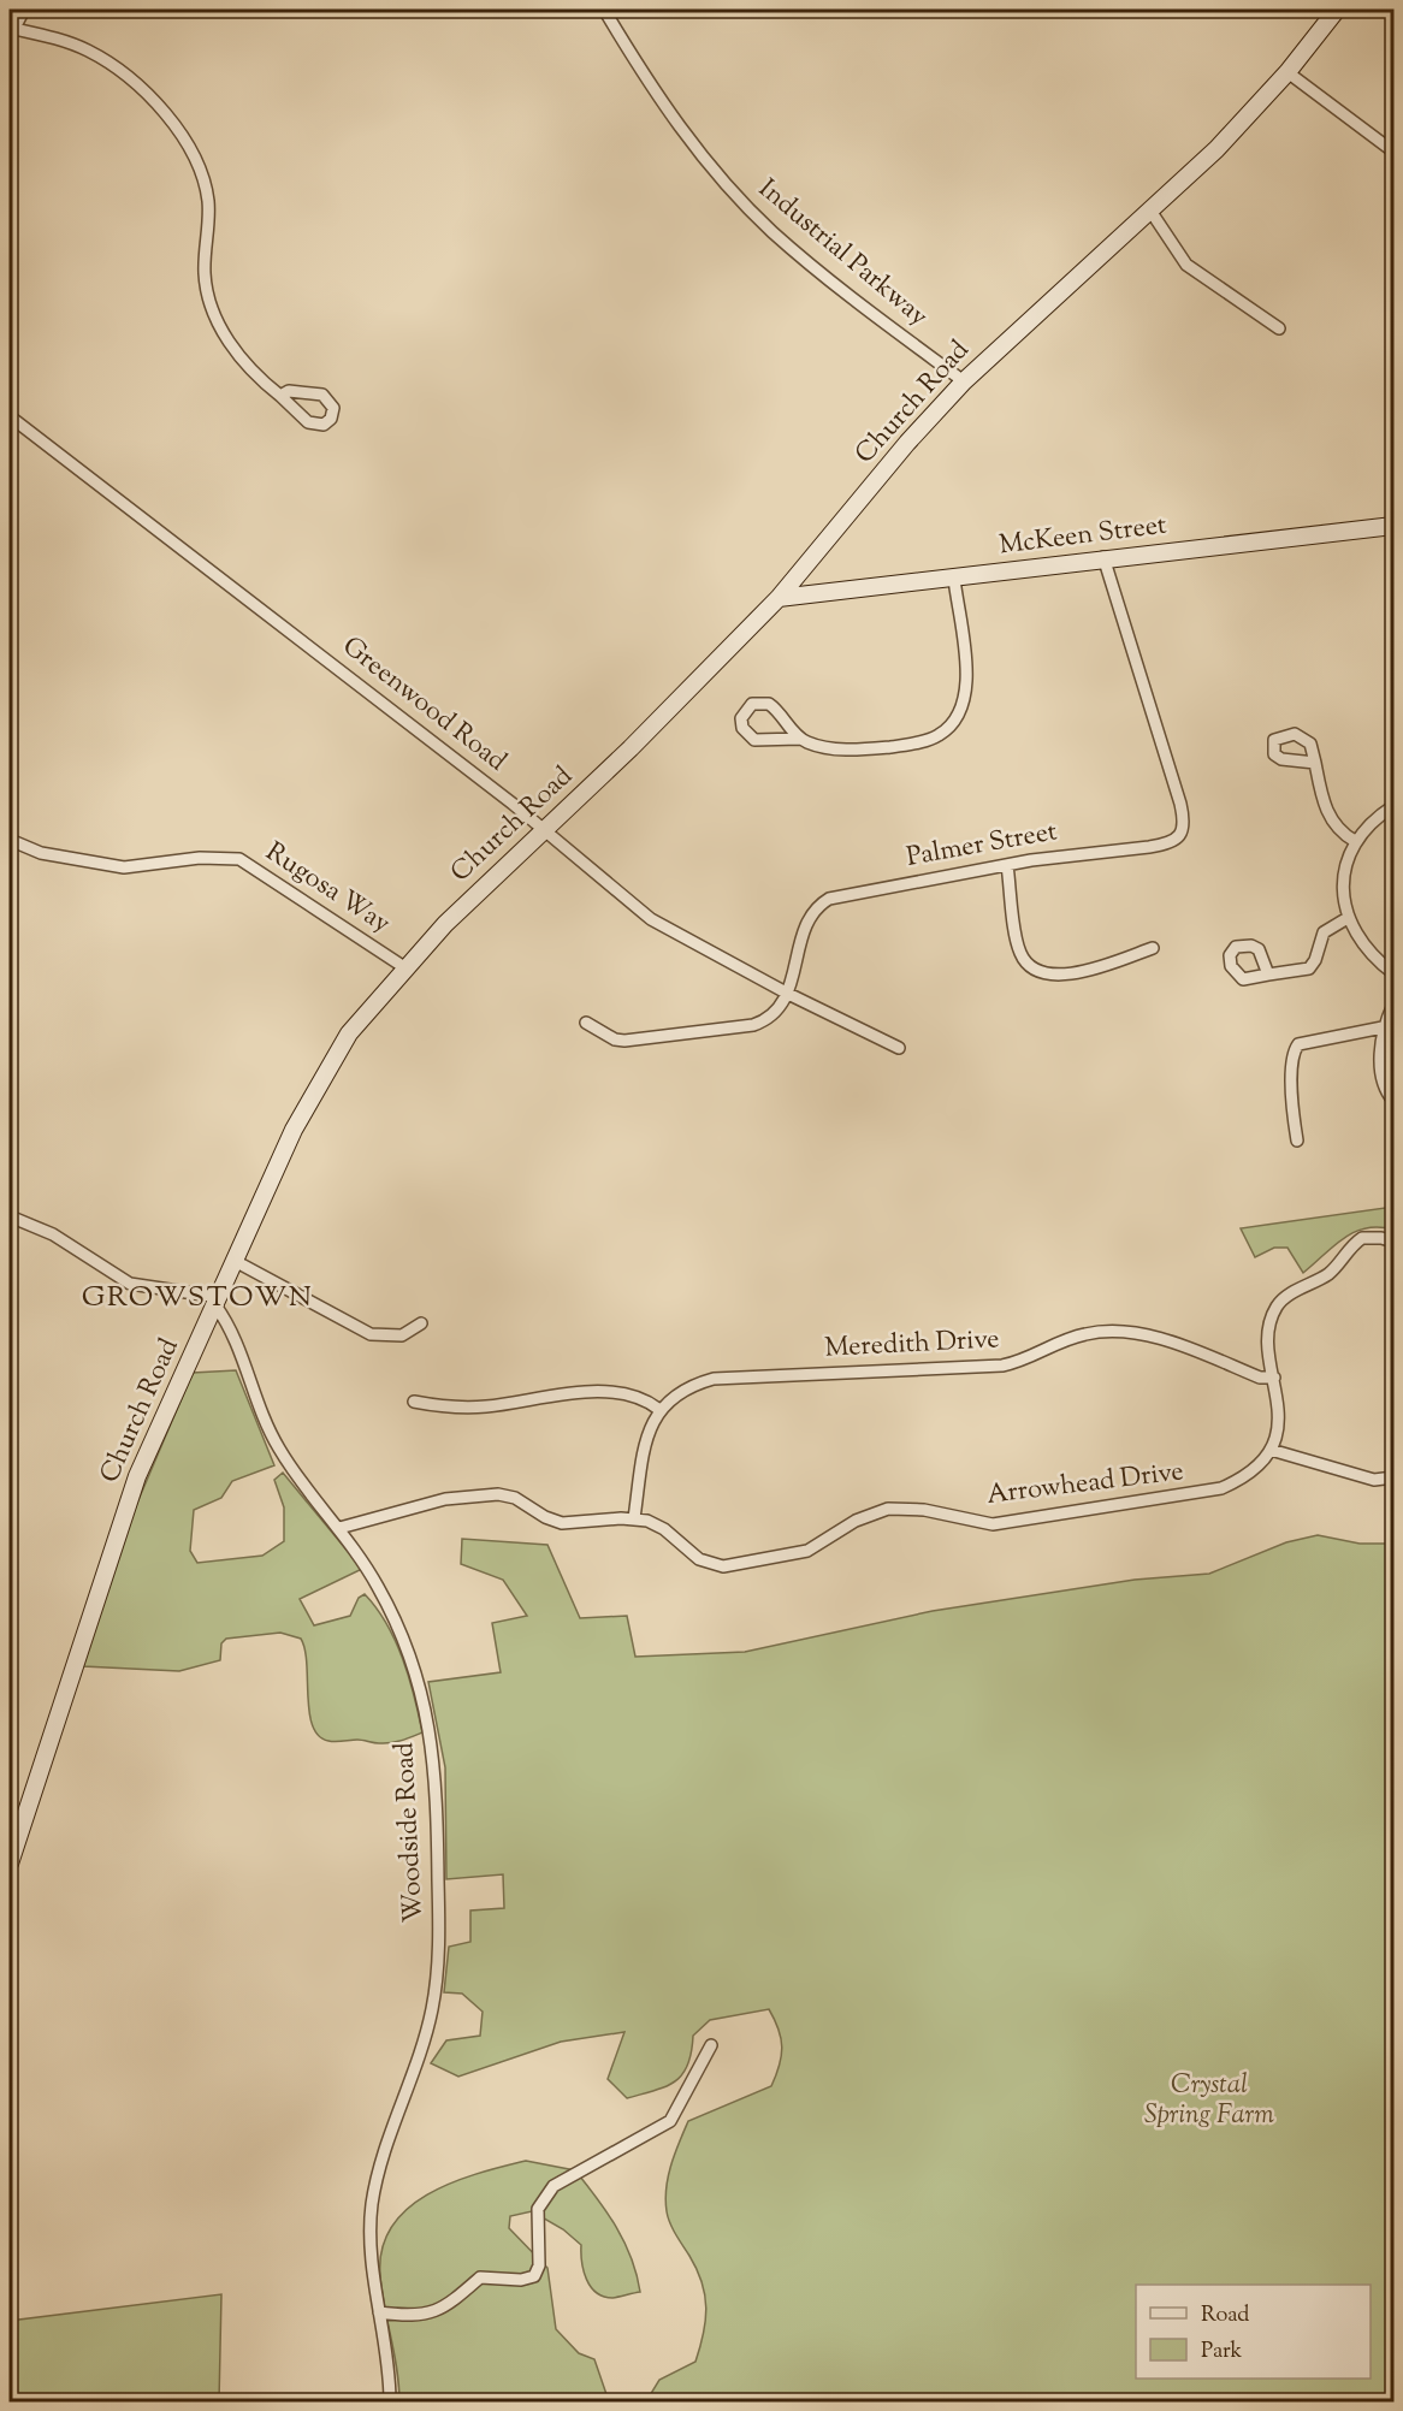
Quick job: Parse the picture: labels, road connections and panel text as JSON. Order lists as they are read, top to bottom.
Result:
{
  "streets": {
    "street": [
      "Industrial Parkway",
      "Church Road",
      "McKeen Street",
      "Greenwood Road",
      "Palmer Street",
      "Rugosa Way",
      "Meredith Drive",
      "Arrowhead Drive",
      "Woodside Road"
    ]
  },
  "crossings": [
    ["Industrial Parkway", "Church Road"],
    ["Church Road", "McKeen Street"],
    ["Church Road", "Greenwood Road"],
    ["Church Road", "Rugosa Way"],
    ["Church Road", "Woodside Road"],
    ["McKeen Street", "Palmer Street"],
    ["Greenwood Road", "Palmer Street"],
    ["Arrowhead Drive", "Woodside Road"]
  ],
  "districts": ["GROWSTOWN"],
  "parks": ["Crystal Spring Farm"],
  "legend": ["Road", "Park"]
}
